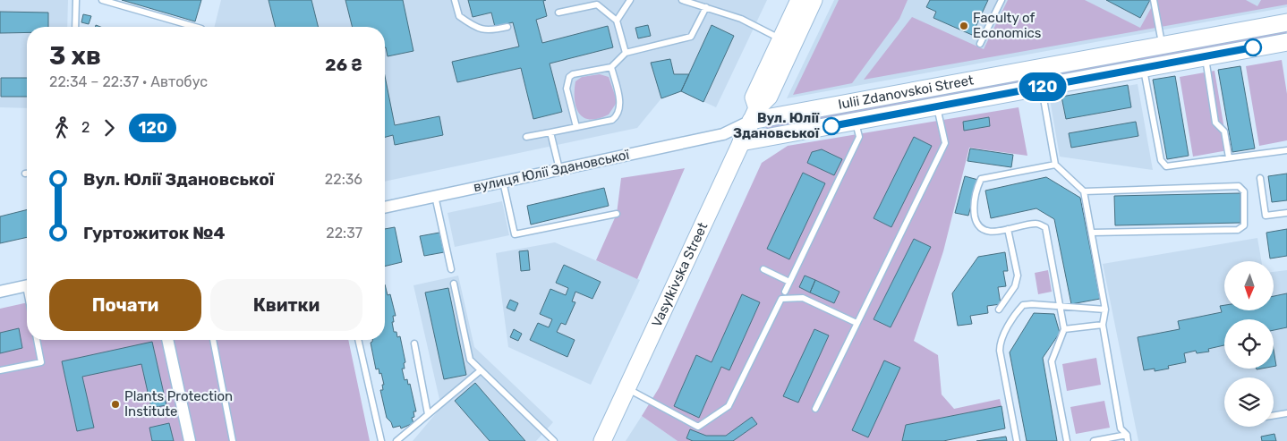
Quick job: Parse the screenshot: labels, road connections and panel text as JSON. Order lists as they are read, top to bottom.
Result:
{
  "streets": {
    "street": ["Iulii Zdanovskoi Street", "вулиця Юлії Здановської", "Vasylkivska Street"]
  },
  "crossings": [
    ["Iulii Zdanovskoi Street", "вулиця Юлії Здановської"],
    ["Iulii Zdanovskoi Street", "Vasylkivska Street"]
  ],
  "places": ["Faculty of Economics", "Вул. Юлії Здановської", "Plants Protection Institute"],
  "lines": ["bus line 120"],
  "north": "bottom",
  "page": {
    "on_map": "120",
    "heading": ["3 хв", "22:34 – 22:37 · Автобус", "26 ₴"],
    "legs": ["2", "120"],
    "list": [
      {
        "name": "Вул. Юлії Здановської",
        "value": "22:36"
      },
      {
        "name": "Гуртожиток №4",
        "value": "22:37"
      }
    ],
    "buttons": ["Почати", "Квитки"]
  }
}
